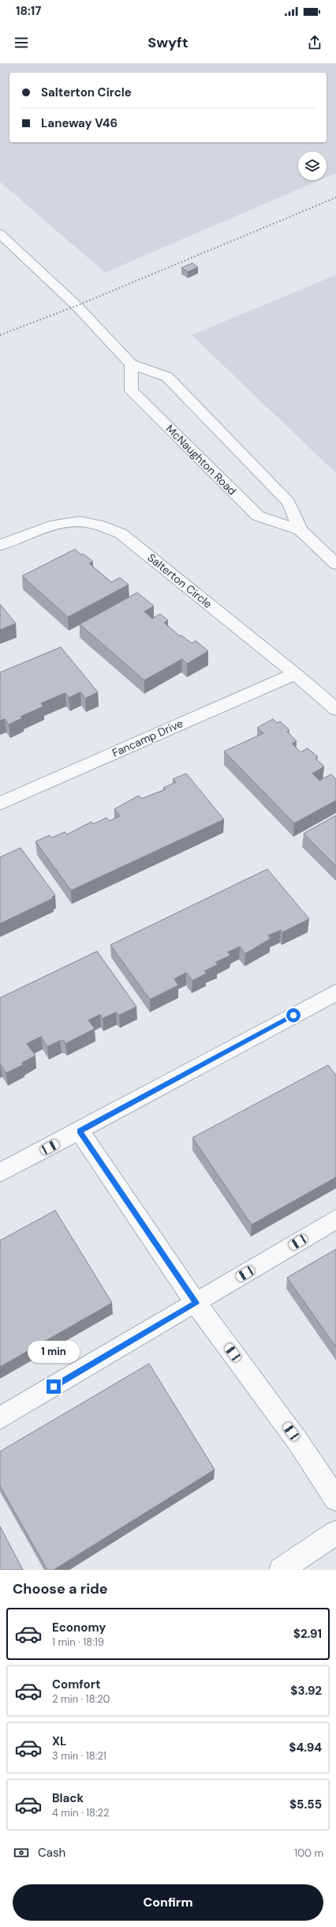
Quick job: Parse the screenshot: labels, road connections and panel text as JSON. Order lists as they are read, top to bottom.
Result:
{
  "streets": {
    "street": ["McNaughton Road", "Salterton Circle", "Fancamp Drive"]
  },
  "crossings": [
    ["Salterton Circle", "Fancamp Drive"]
  ],
  "page": {
    "status": "18:17",
    "header": "Swyft",
    "banner": ["Salterton Circle", "Laneway V46"],
    "bubble": "1 min",
    "heading": "Choose a ride",
    "list": [
      {
        "name": "Economy",
        "note": "1 min · 18:19",
        "value": "$2.91"
      },
      {
        "name": "Comfort",
        "note": "2 min · 18:20",
        "value": "$3.92"
      },
      {
        "name": "XL",
        "note": "3 min · 18:21",
        "value": "$4.94"
      },
      {
        "name": "Black",
        "note": "4 min · 18:22",
        "value": "$5.55"
      }
    ],
    "pay": ["Cash", "100 m"],
    "buttons": "Confirm"
  }
}
